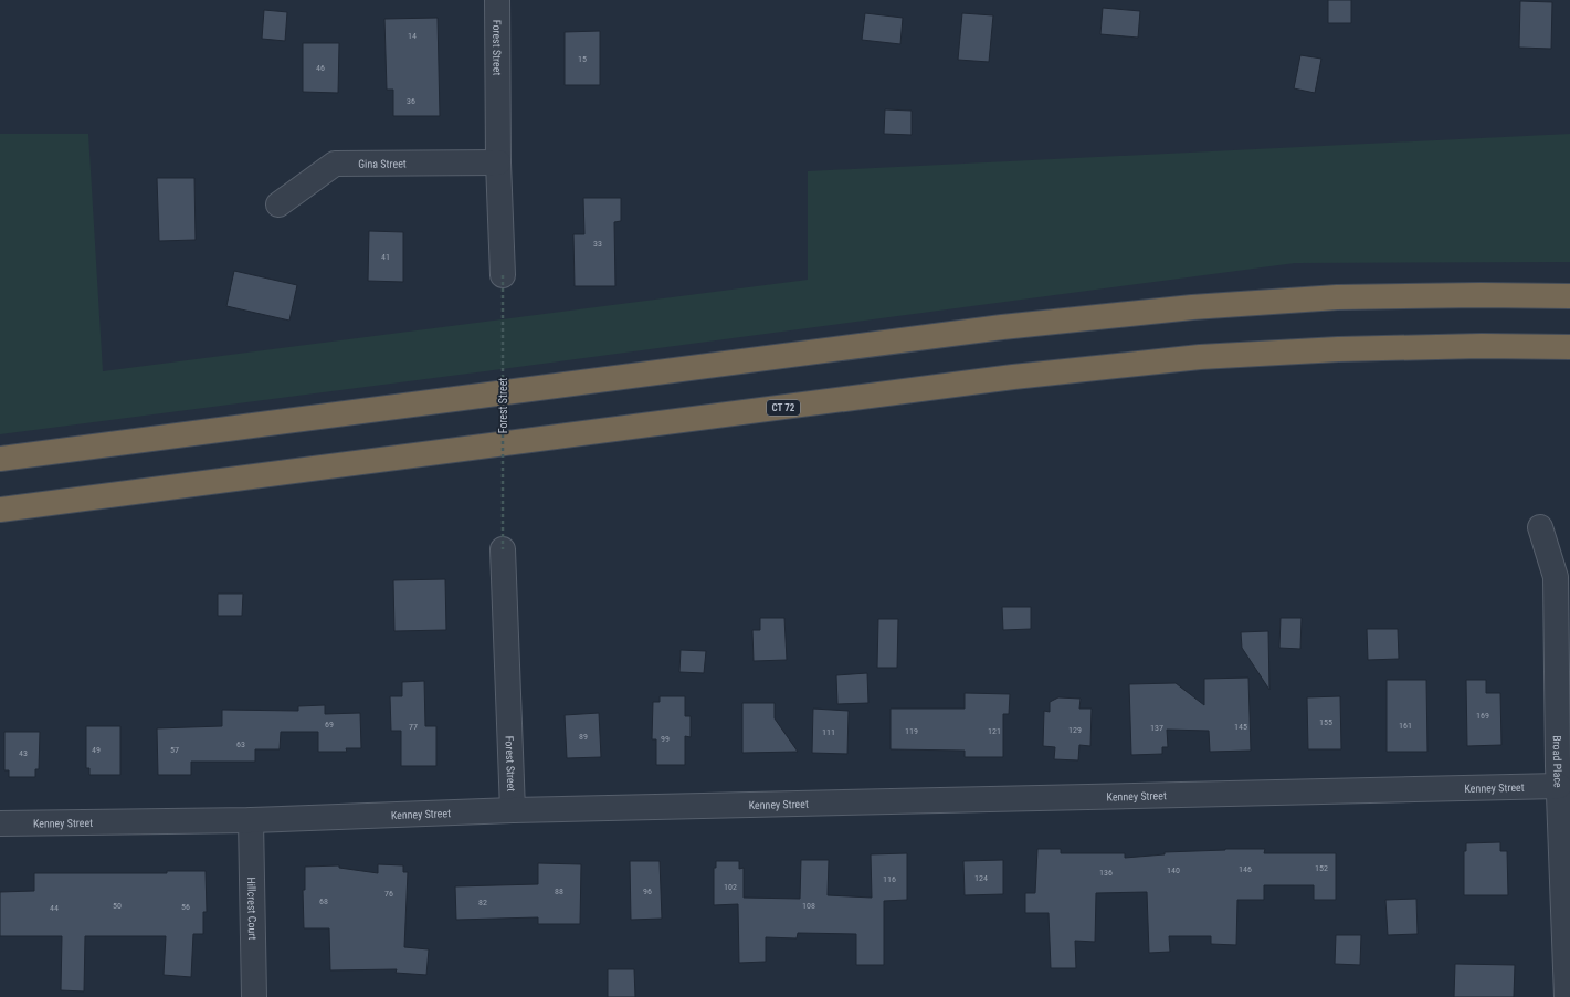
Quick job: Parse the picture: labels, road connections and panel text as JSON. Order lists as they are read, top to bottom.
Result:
{
  "streets": {
    "highway": ["CT 72"],
    "street": [
      "Forest Street",
      "Gina Street",
      "Broad Place",
      "Kenney Street",
      "Hillcrest Court"
    ]
  },
  "crossings": [
    ["Forest Street", "Gina Street"],
    ["Forest Street", "Kenney Street"],
    ["Broad Place", "Kenney Street"],
    ["Kenney Street", "Hillcrest Court"]
  ],
  "house_numbers": [
    "14",
    "15",
    "46",
    "36",
    "33",
    "41",
    "169",
    "155",
    "69",
    "161",
    "77",
    "145",
    "137",
    "129",
    "119",
    "121",
    "111",
    "89",
    "99",
    "63",
    "49",
    "57",
    "43",
    "152",
    "146",
    "140",
    "136",
    "124",
    "116",
    "102",
    "88",
    "96",
    "76",
    "68",
    "82",
    "50",
    "108",
    "56",
    "44"
  ]
}
